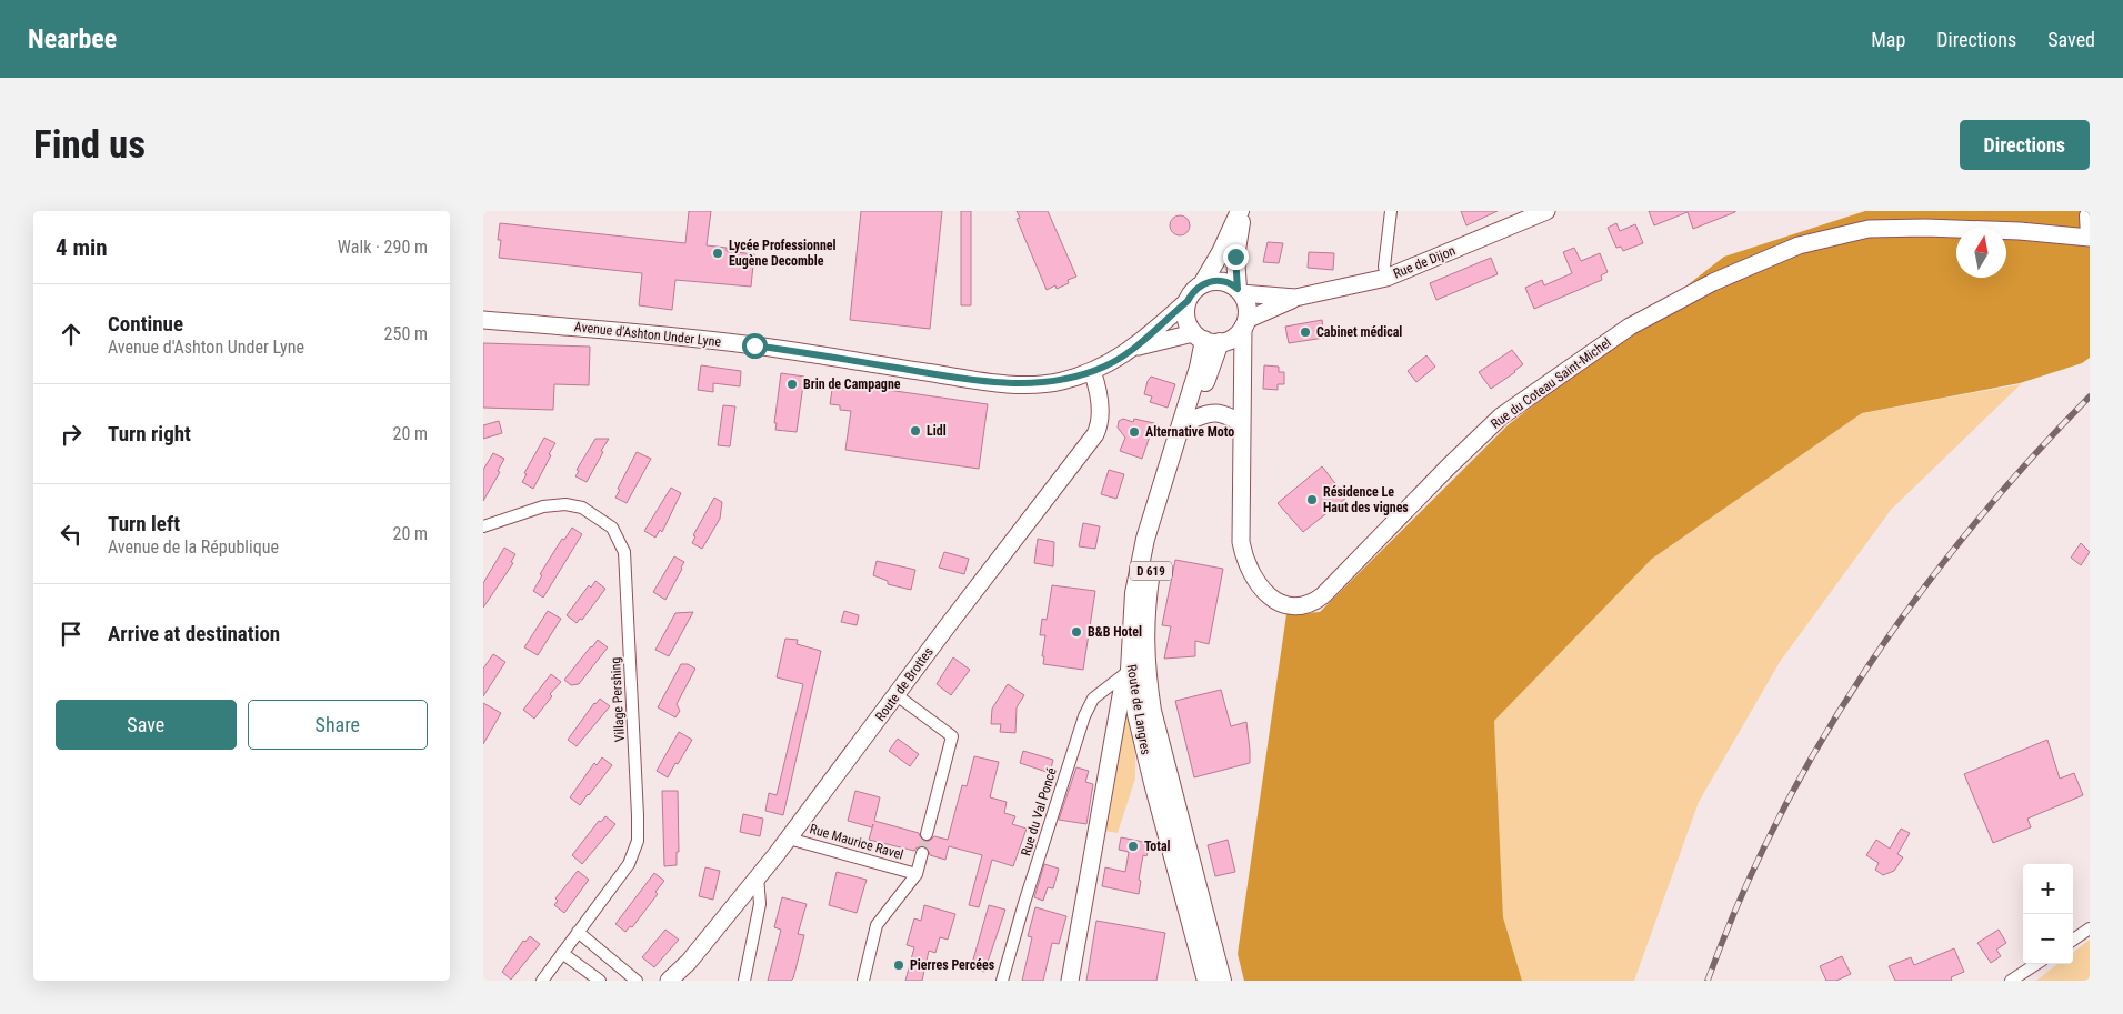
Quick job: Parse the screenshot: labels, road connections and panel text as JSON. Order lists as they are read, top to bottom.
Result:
{
  "streets": {
    "main road": ["D 619", "Route de Langres"],
    "street": [
      "Rue de Dijon",
      "Avenue d'Ashton Under Lyne",
      "Rue du Coteau Saint-Michel",
      "Route de Brottes",
      "Village Pershing",
      "Rue du Val Poncé",
      "Rue Maurice Ravel"
    ]
  },
  "crossings": [
    ["Rue de Dijon", "Avenue d'Ashton Under Lyne"],
    ["Rue de Dijon", "Rue du Coteau Saint-Michel"],
    ["Rue de Dijon", "Route de Langres"],
    ["Avenue d'Ashton Under Lyne", "Rue du Coteau Saint-Michel"],
    ["Avenue d'Ashton Under Lyne", "Route de Brottes"],
    ["Avenue d'Ashton Under Lyne", "Route de Langres"],
    ["Rue du Coteau Saint-Michel", "Route de Langres"],
    ["Route de Brottes", "Rue Maurice Ravel"],
    ["Route de Langres", "Rue du Val Poncé"]
  ],
  "places": [
    "Lycée Professionnel Eugène Decomble",
    "Cabinet médical",
    "Brin de Campagne",
    "Lidl",
    "Alternative Moto",
    "Résidence Le Haut des vignes",
    "B&B Hotel",
    "Total",
    "Pierres Percées"
  ],
  "north": "top",
  "page": {
    "header": "Nearbee",
    "nav": ["Map", "Directions", "Saved"],
    "buttons": [
      "Directions",
      ["Save", "Share"]
    ],
    "title": "Find us",
    "heading": ["4 min", "Walk · 290 m"],
    "list": [
      ["Continue", "Avenue d'Ashton Under Lyne", "250 m"],
      ["Turn right", "20 m"],
      ["Turn left", "Avenue de la République", "20 m"],
      "Arrive at destination"
    ],
    "map_buttons": ["+", "−"]
  }
}
